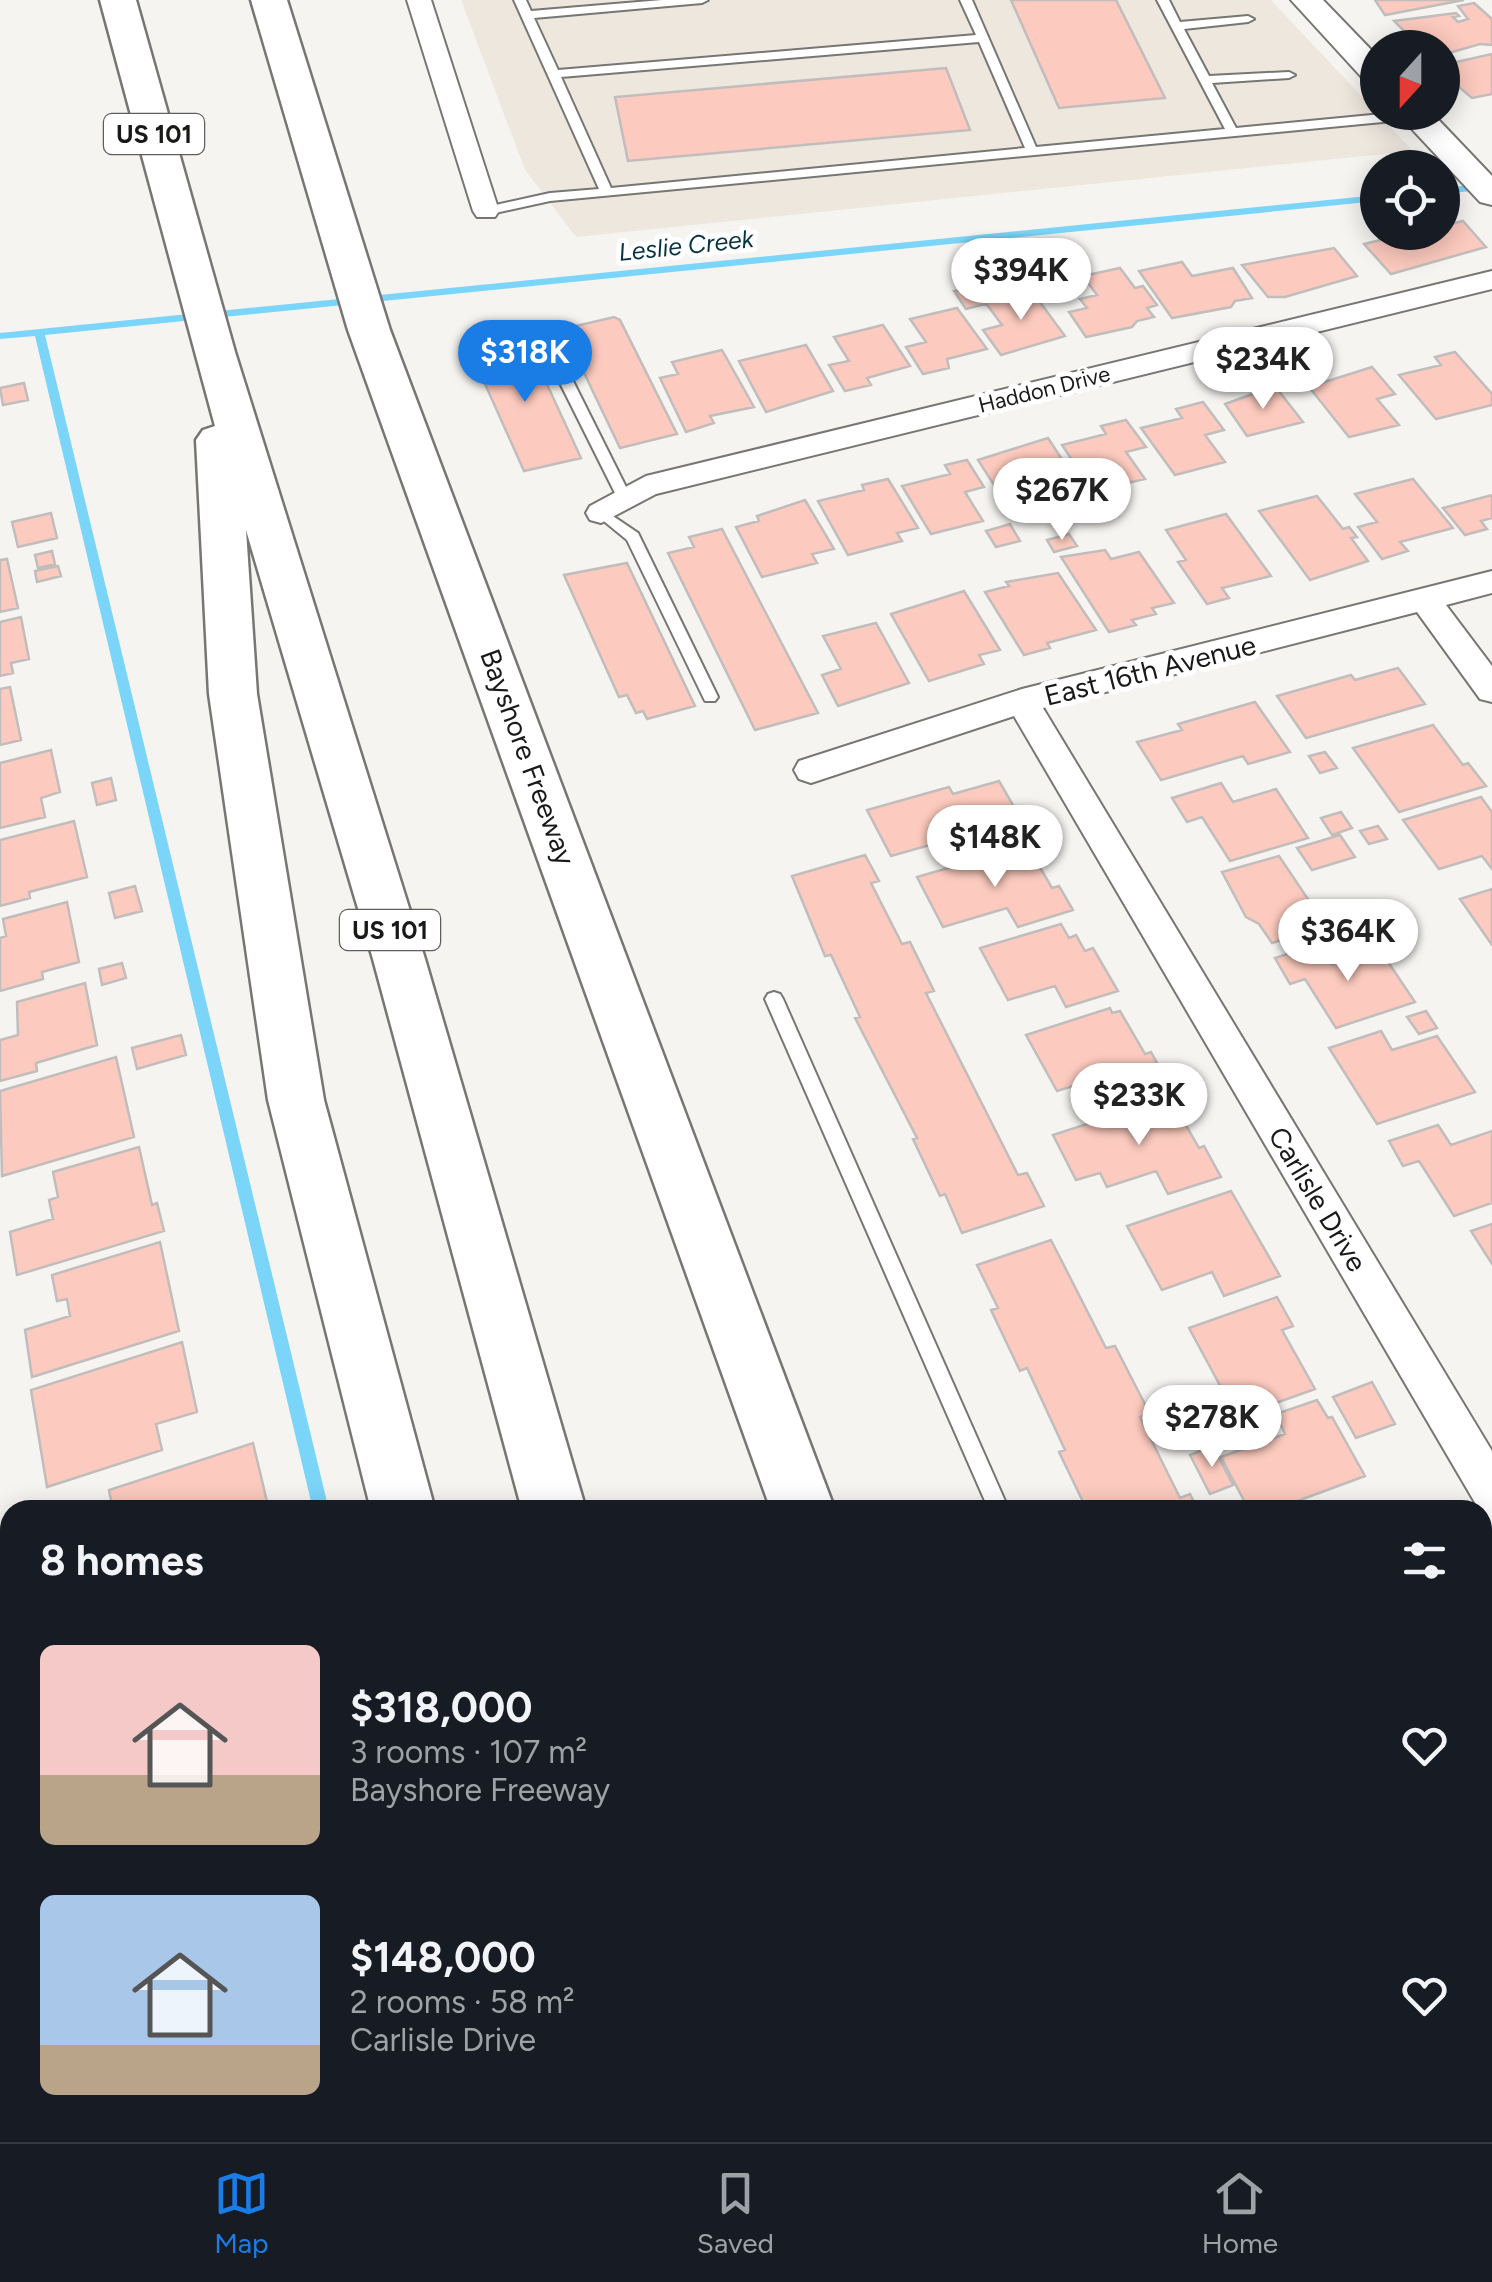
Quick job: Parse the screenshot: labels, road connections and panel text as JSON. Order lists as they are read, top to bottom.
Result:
{
  "streets": {
    "highway": ["US 101", "Bayshore Freeway"],
    "street": ["Haddon Drive", "East 16th Avenue", "Carlisle Drive"]
  },
  "crossings": [
    ["East 16th Avenue", "Carlisle Drive"]
  ],
  "water": ["Leslie Creek"],
  "north": "bottom",
  "page": {
    "price": [
      "$394K",
      "$318K",
      "$234K",
      "$267K",
      "$148K",
      "$364K",
      "$233K",
      "$278K"
    ],
    "heading": "8 homes",
    "list": [
      {
        "name": "$318,000",
        "note": "3 rooms · 107 m² · Bayshore Freeway"
      },
      {
        "name": "$148,000",
        "note": "2 rooms · 58 m² · Carlisle Drive"
      }
    ],
    "tabs": ["Map", "Saved", "Home"]
  }
}
